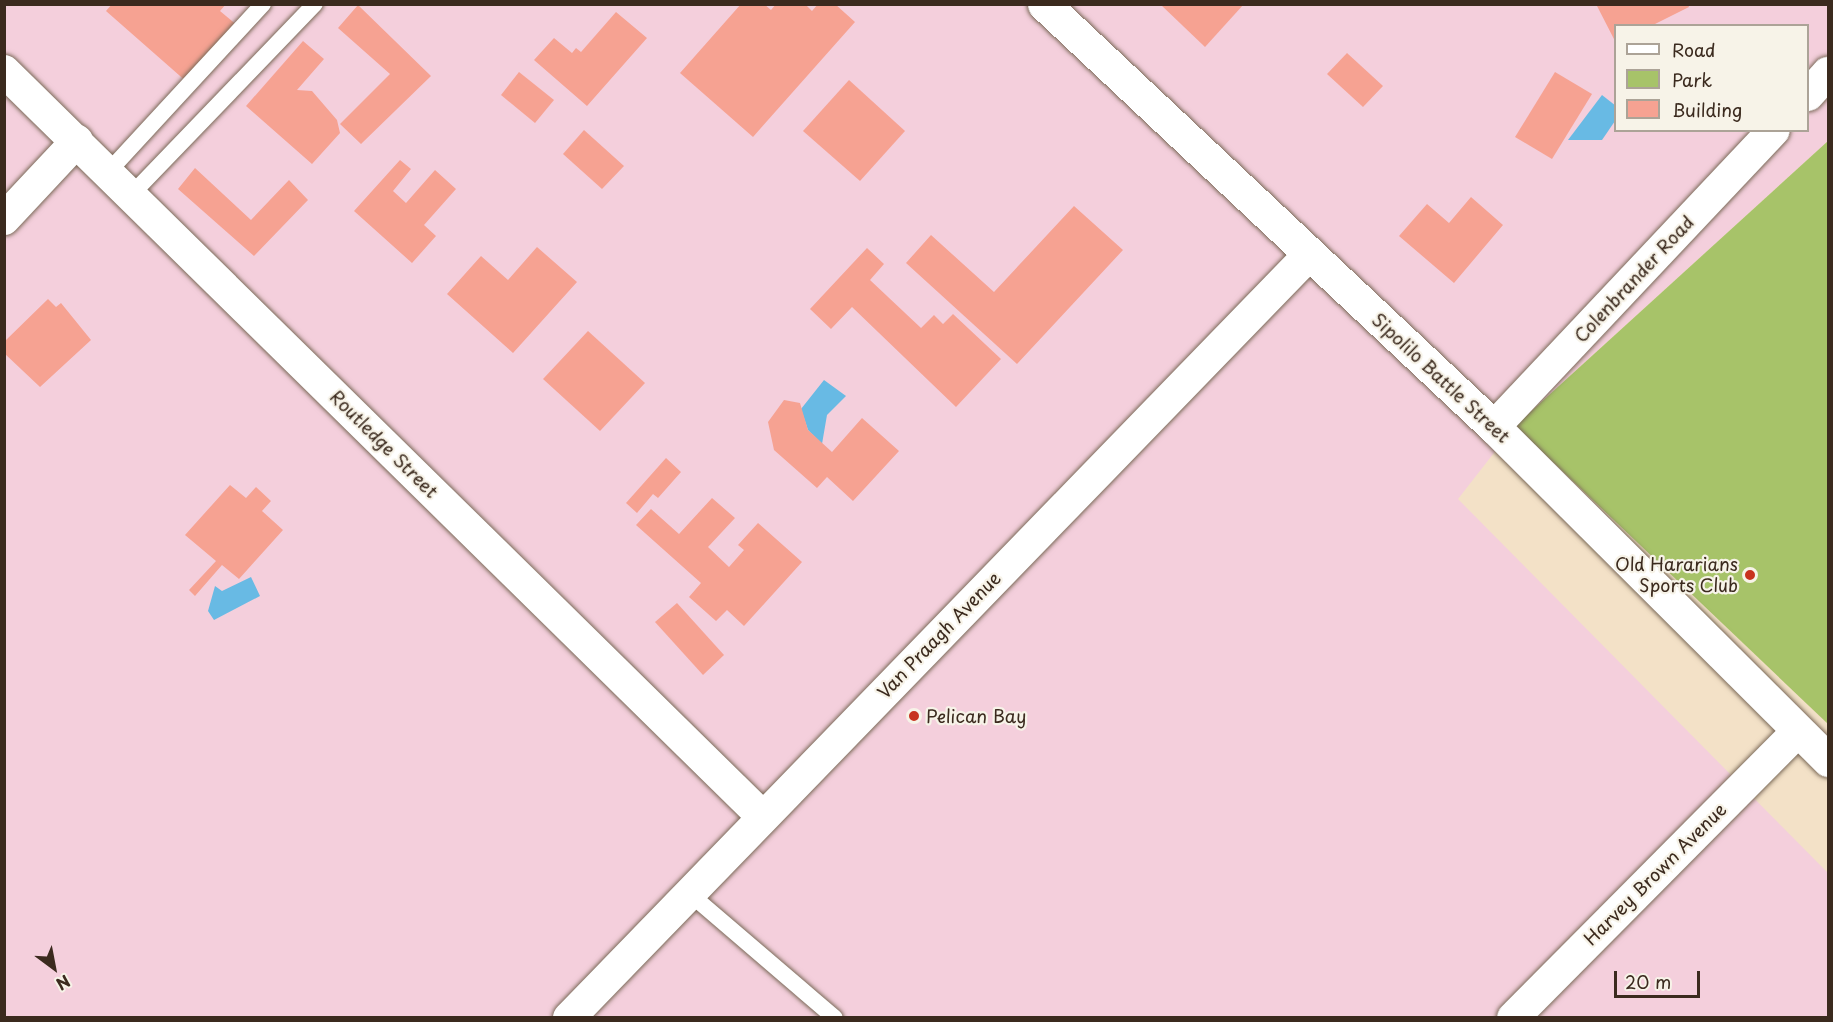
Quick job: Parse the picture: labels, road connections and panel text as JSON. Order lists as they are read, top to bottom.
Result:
{
  "streets": {
    "main road": ["Sipolilo Battle Street"],
    "street": [
      "Colenbrander Road",
      "Routledge Street",
      "Van Praagh Avenue",
      "Harvey Brown Avenue"
    ]
  },
  "crossings": [
    ["Colenbrander Road", "Sipolilo Battle Street"],
    ["Sipolilo Battle Street", "Van Praagh Avenue"],
    ["Sipolilo Battle Street", "Harvey Brown Avenue"],
    ["Routledge Street", "Van Praagh Avenue"]
  ],
  "places": ["Old Hararians Sports Club", "Pelican Bay"],
  "legend": ["Road", "Park", "Building"],
  "scale_bar": "20 m",
  "north": "bottom right"
}
